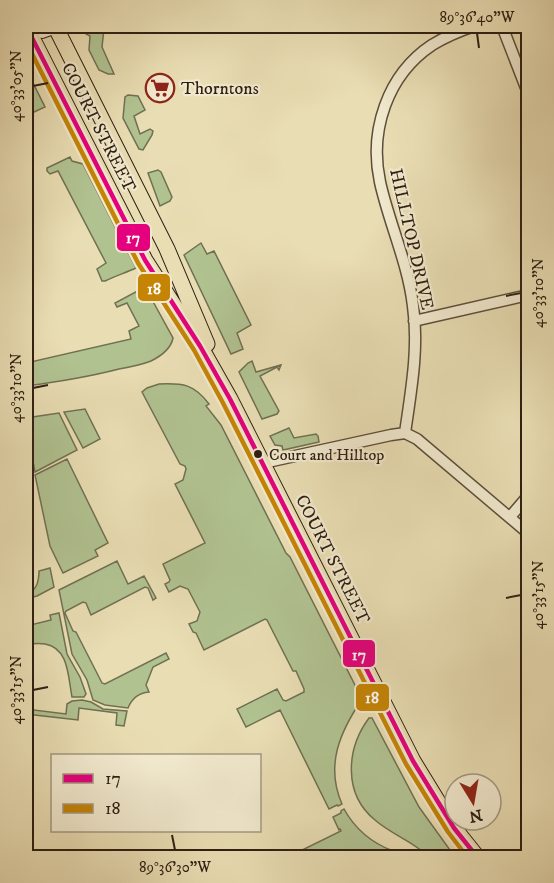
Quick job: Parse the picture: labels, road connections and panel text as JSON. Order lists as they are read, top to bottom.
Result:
{
  "streets": {
    "main road": ["COURT STREET"],
    "street": ["HILLTOP DRIVE"]
  },
  "places": {
    "supermarket": ["Thorntons"],
    "other": ["Court and Hilltop"]
  },
  "lines": ["transit line 17", "transit line 18"],
  "legend": ["17", "18"],
  "north": "bottom",
  "coordinates": [
    "89°36'40\"W",
    "40°33'05\"N",
    "40°33'10\"N",
    "40°33'15\"N",
    "89°36'30\"W"
  ]
}
